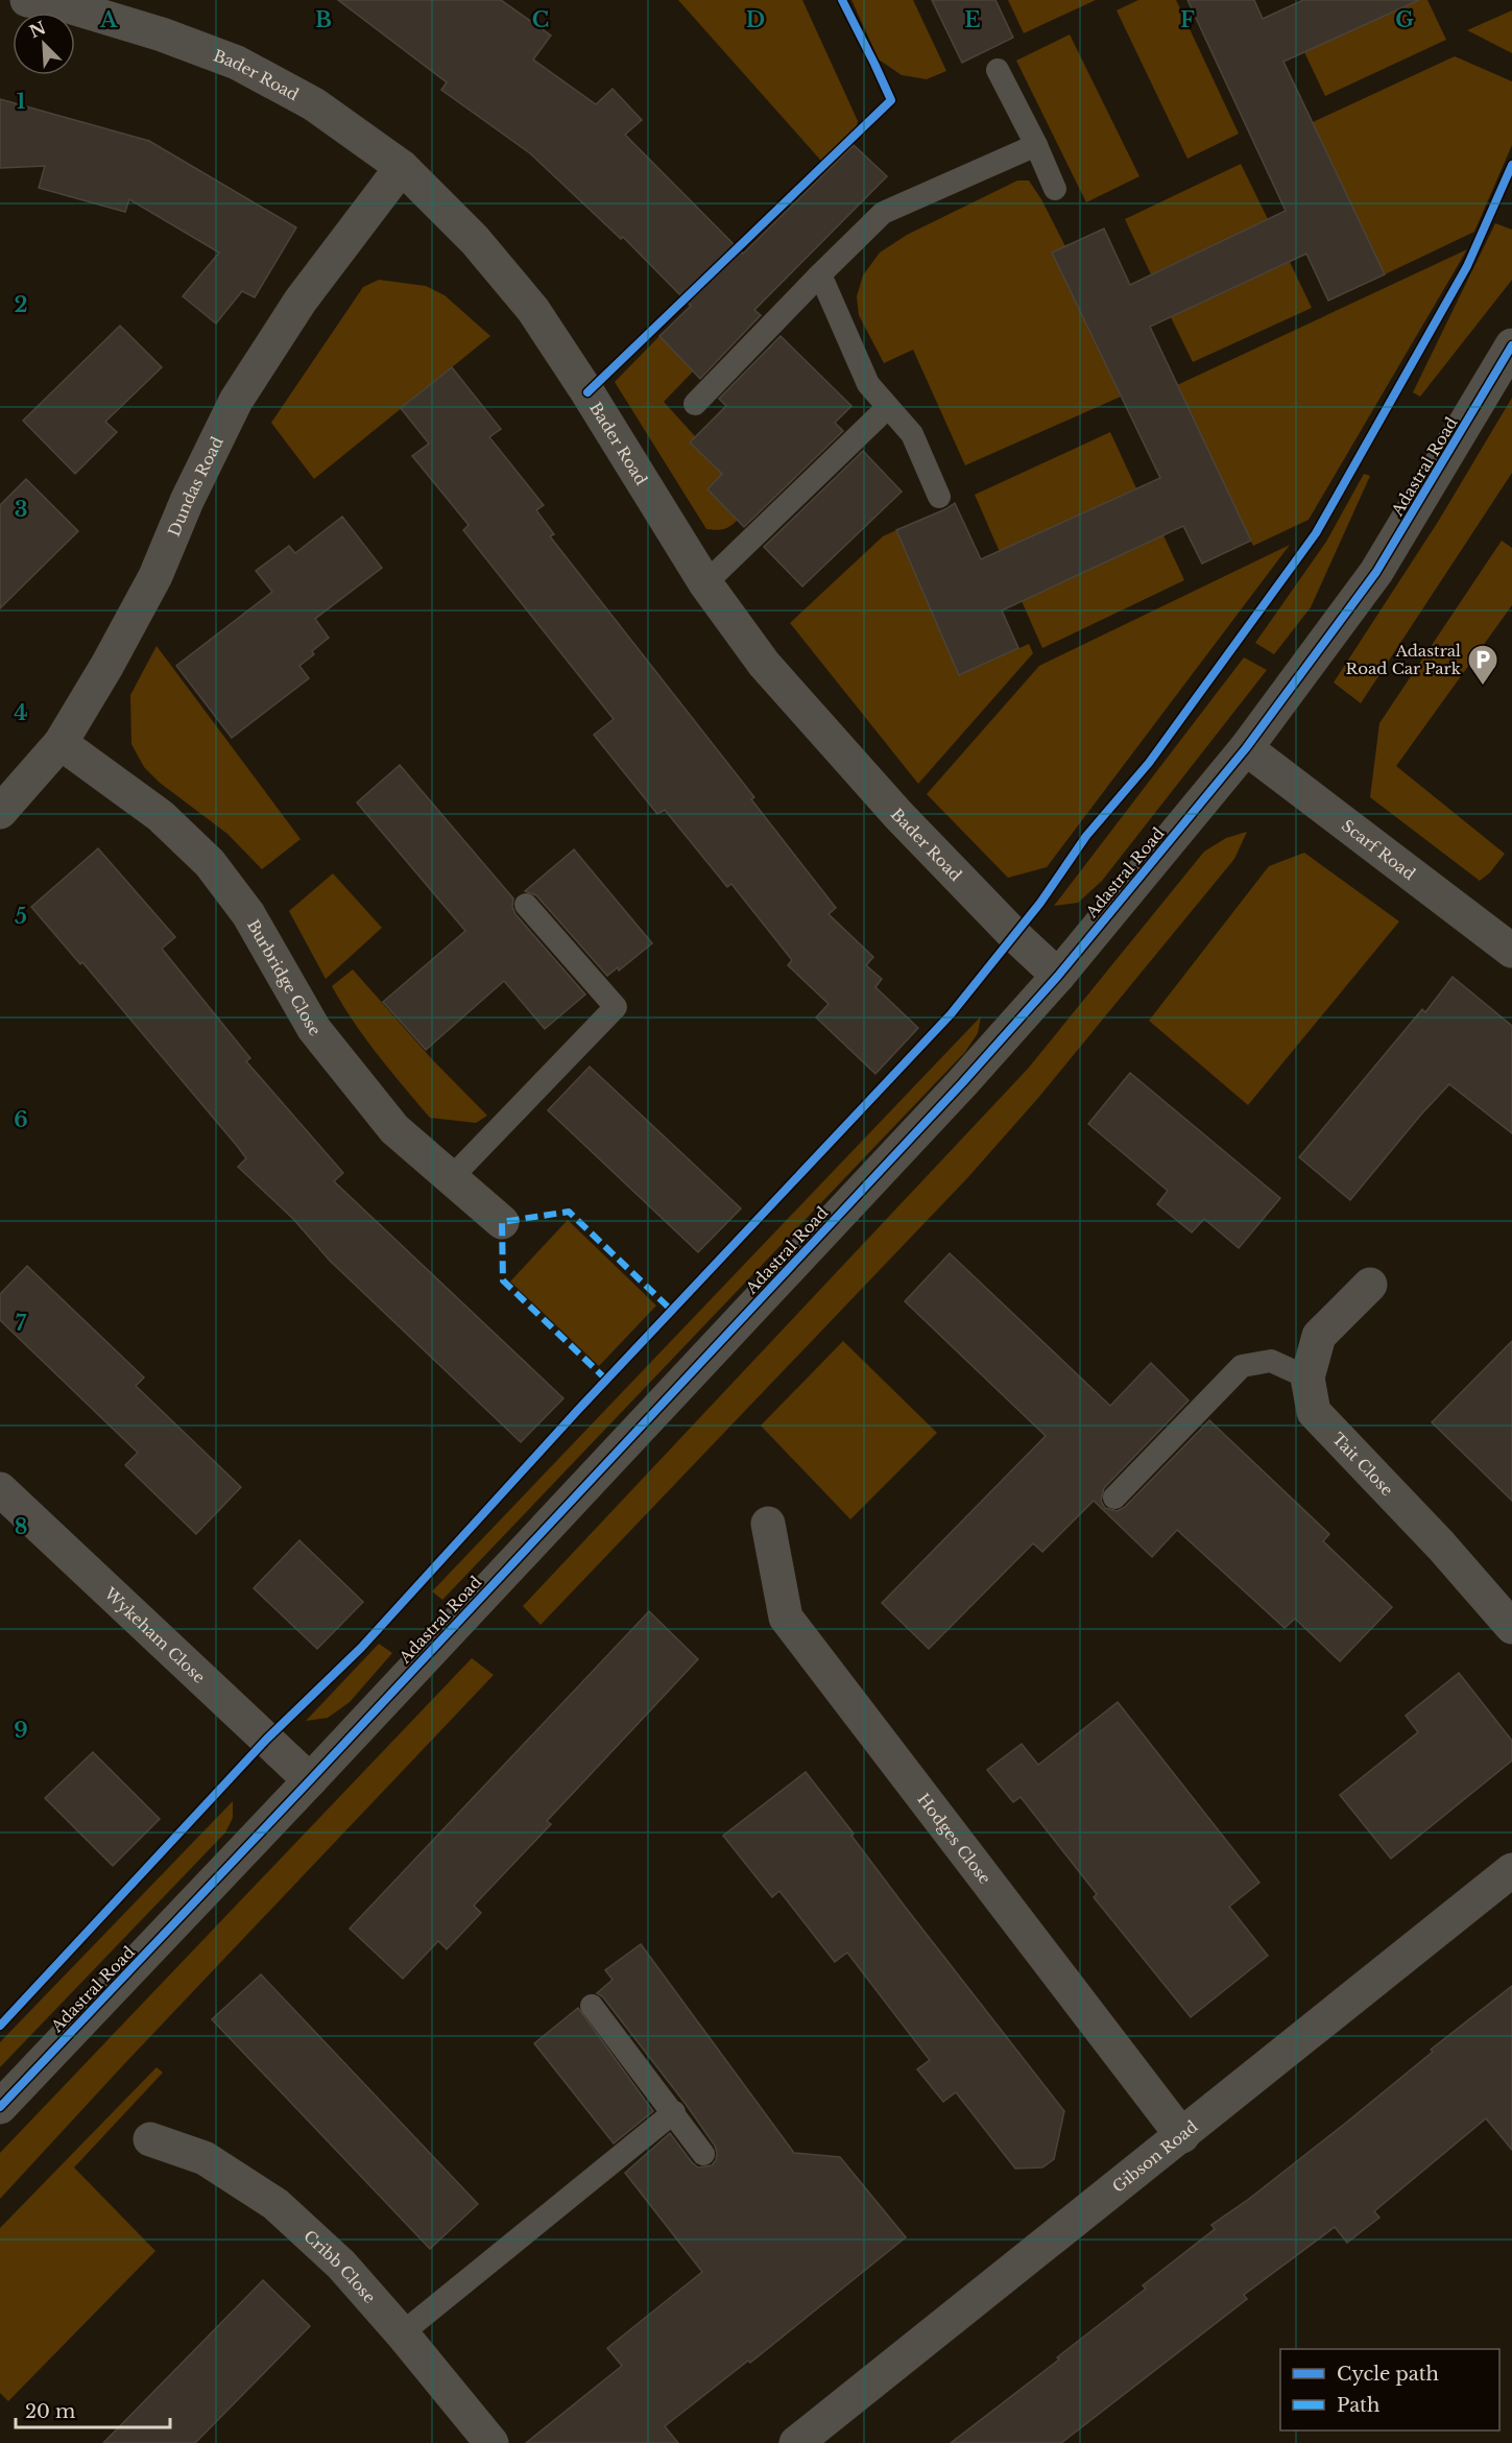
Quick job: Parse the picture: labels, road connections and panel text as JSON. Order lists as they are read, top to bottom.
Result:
{
  "streets": {
    "street": [
      "Bader Road",
      "Adastral Road",
      "Dundas Road",
      "Scarf Road",
      "Burbridge Close",
      "Tait Close",
      "Wykeham Close",
      "Hodges Close",
      "Gibson Road",
      "Cribb Close"
    ]
  },
  "crossings": [
    ["Bader Road", "Adastral Road"],
    ["Bader Road", "Dundas Road"],
    ["Adastral Road", "Scarf Road"],
    ["Adastral Road", "Wykeham Close"],
    ["Dundas Road", "Burbridge Close"],
    ["Hodges Close", "Gibson Road"]
  ],
  "places": {
    "parking": ["Adastral Road Car Park"]
  },
  "legend": ["Cycle path", "Path"],
  "scale_bar": "20 m",
  "north": "top left",
  "grid": {
    "columns": [
      "A",
      "B",
      "C",
      "D",
      "E",
      "F",
      "G"
    ],
    "rows": [
      "1",
      "2",
      "3",
      "4",
      "5",
      "6",
      "7",
      "8",
      "9"
    ]
  }
}
